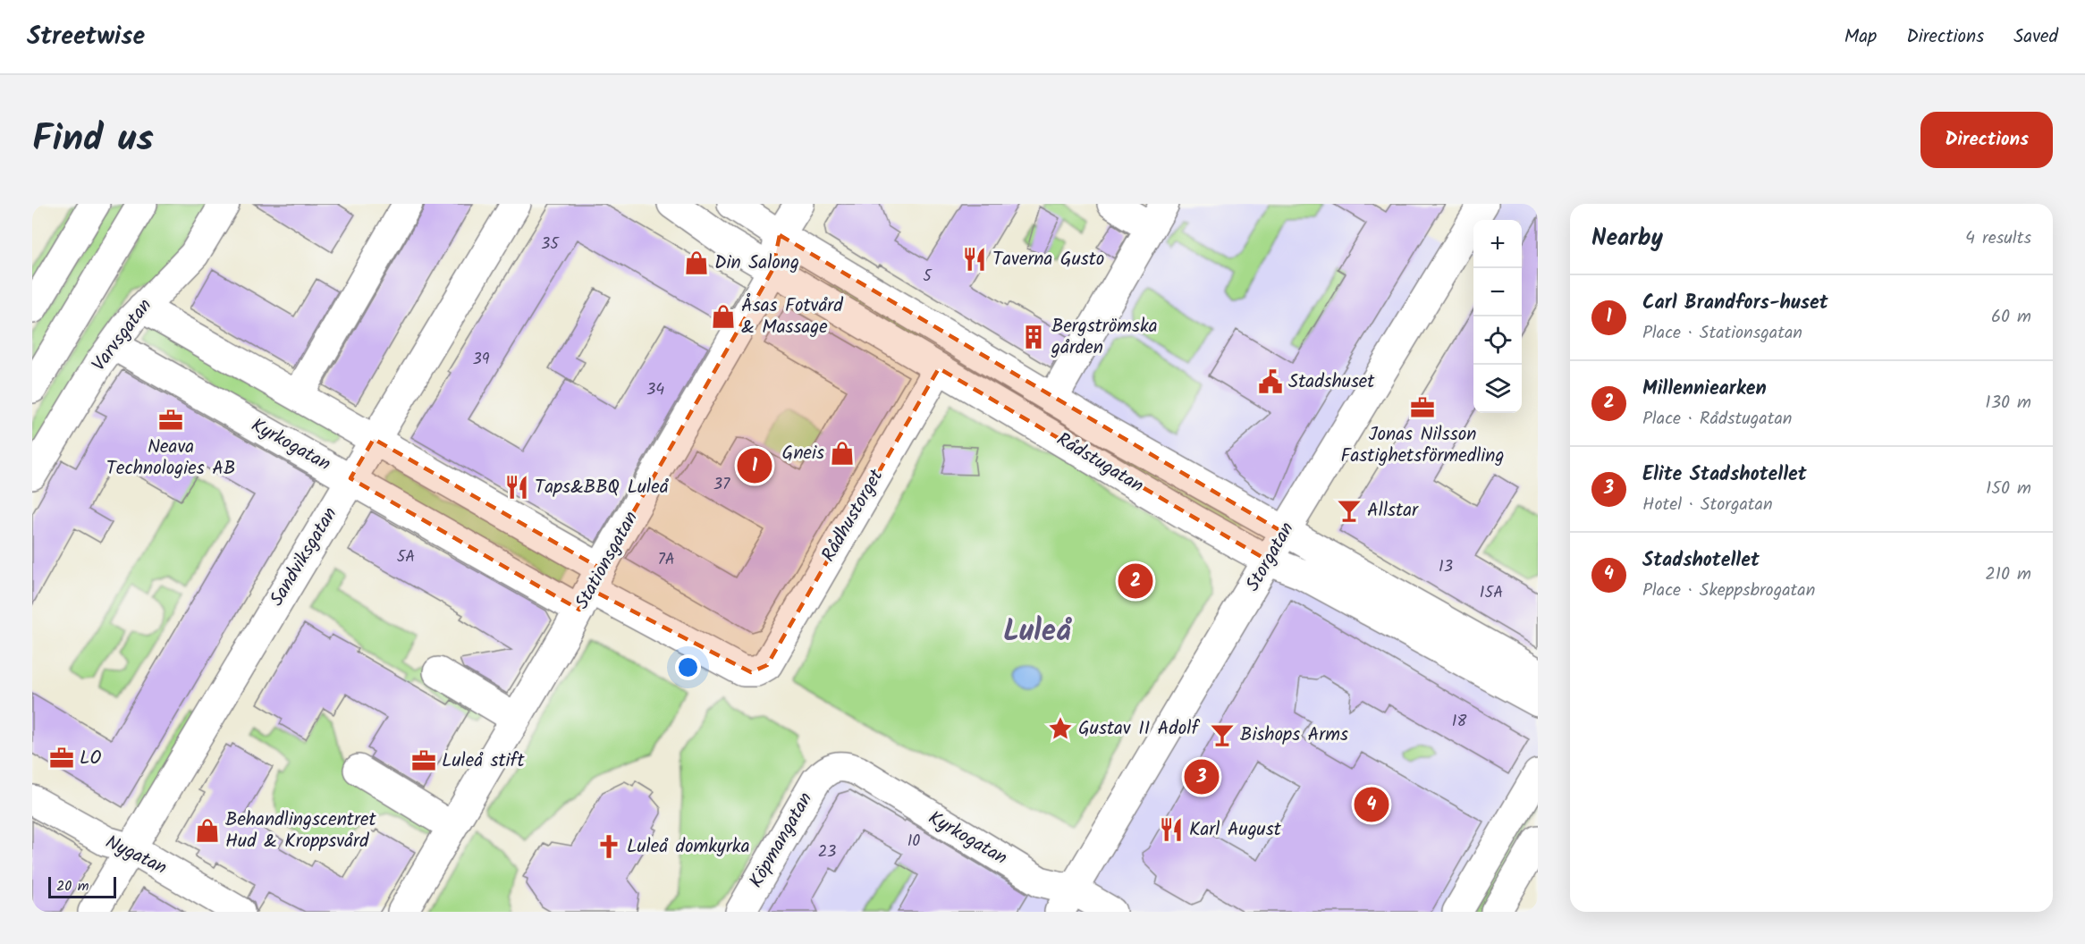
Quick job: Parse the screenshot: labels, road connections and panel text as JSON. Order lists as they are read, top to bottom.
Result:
{
  "streets": {
    "street": [
      "Varvsgatan",
      "Kyrkogatan",
      "Rådstugatan",
      "Rådhustorget",
      "Sandviksgatan",
      "Storgatan",
      "Stationsgatan",
      "Köpmangatan",
      "Nygatan"
    ]
  },
  "crossings": [
    ["Varvsgatan", "Kyrkogatan"],
    ["Kyrkogatan", "Rådhustorget"],
    ["Kyrkogatan", "Sandviksgatan"],
    ["Kyrkogatan", "Storgatan"],
    ["Kyrkogatan", "Stationsgatan"],
    ["Kyrkogatan", "Köpmangatan"],
    ["Rådstugatan", "Rådhustorget"],
    ["Rådstugatan", "Storgatan"],
    ["Rådstugatan", "Stationsgatan"],
    ["Sandviksgatan", "Nygatan"]
  ],
  "districts": ["Luleå"],
  "places": {
    "restaurant": ["Taverna Gusto", "Taps&BBQ Luleå", "Karl August"],
    "shop": [
      "Din Salong",
      "Åsas Fotvård & Massage",
      "Gneis",
      "Behandlingscentret Hud & Kroppsvård"
    ],
    "building": ["Bergströmska gården"],
    "public building": ["Stadshuset"],
    "office": [
      "Jonas Nilsson Fastighetsförmedling",
      "Neava Technologies AB",
      "LO",
      "Luleå stift"
    ],
    "bar": ["Allstar", "Bishops Arms"],
    "place": ["Gustav II Adolf"],
    "church": ["Luleå domkyrka"]
  },
  "house_numbers": [
    "35",
    "5",
    "39",
    "34",
    "37",
    "5A",
    "7A",
    "13",
    "15A",
    "18",
    "10",
    "23"
  ],
  "scale_bar": "20 m",
  "page": {
    "header": "Streetwise",
    "nav": ["Map", "Directions", "Saved"],
    "title": "Find us",
    "buttons": "Directions",
    "heading": ["Nearby", "4 results"],
    "map_buttons": ["+", "−"],
    "list": [
      {
        "mark": "1",
        "name": "Carl Brandfors-huset",
        "note": "Place · Stationsgatan",
        "value": "60 m"
      },
      {
        "mark": "2",
        "name": "Millenniearken",
        "note": "Place · Rådstugatan",
        "value": "130 m"
      },
      {
        "mark": "3",
        "name": "Elite Stadshotellet",
        "note": "Hotel · Storgatan",
        "value": "150 m"
      },
      {
        "mark": "4",
        "name": "Stadshotellet",
        "note": "Place · Skeppsbrogatan",
        "value": "210 m"
      }
    ],
    "pins": [
      "1",
      "2",
      "3",
      "4"
    ],
    "scale": "20 m"
  }
}
